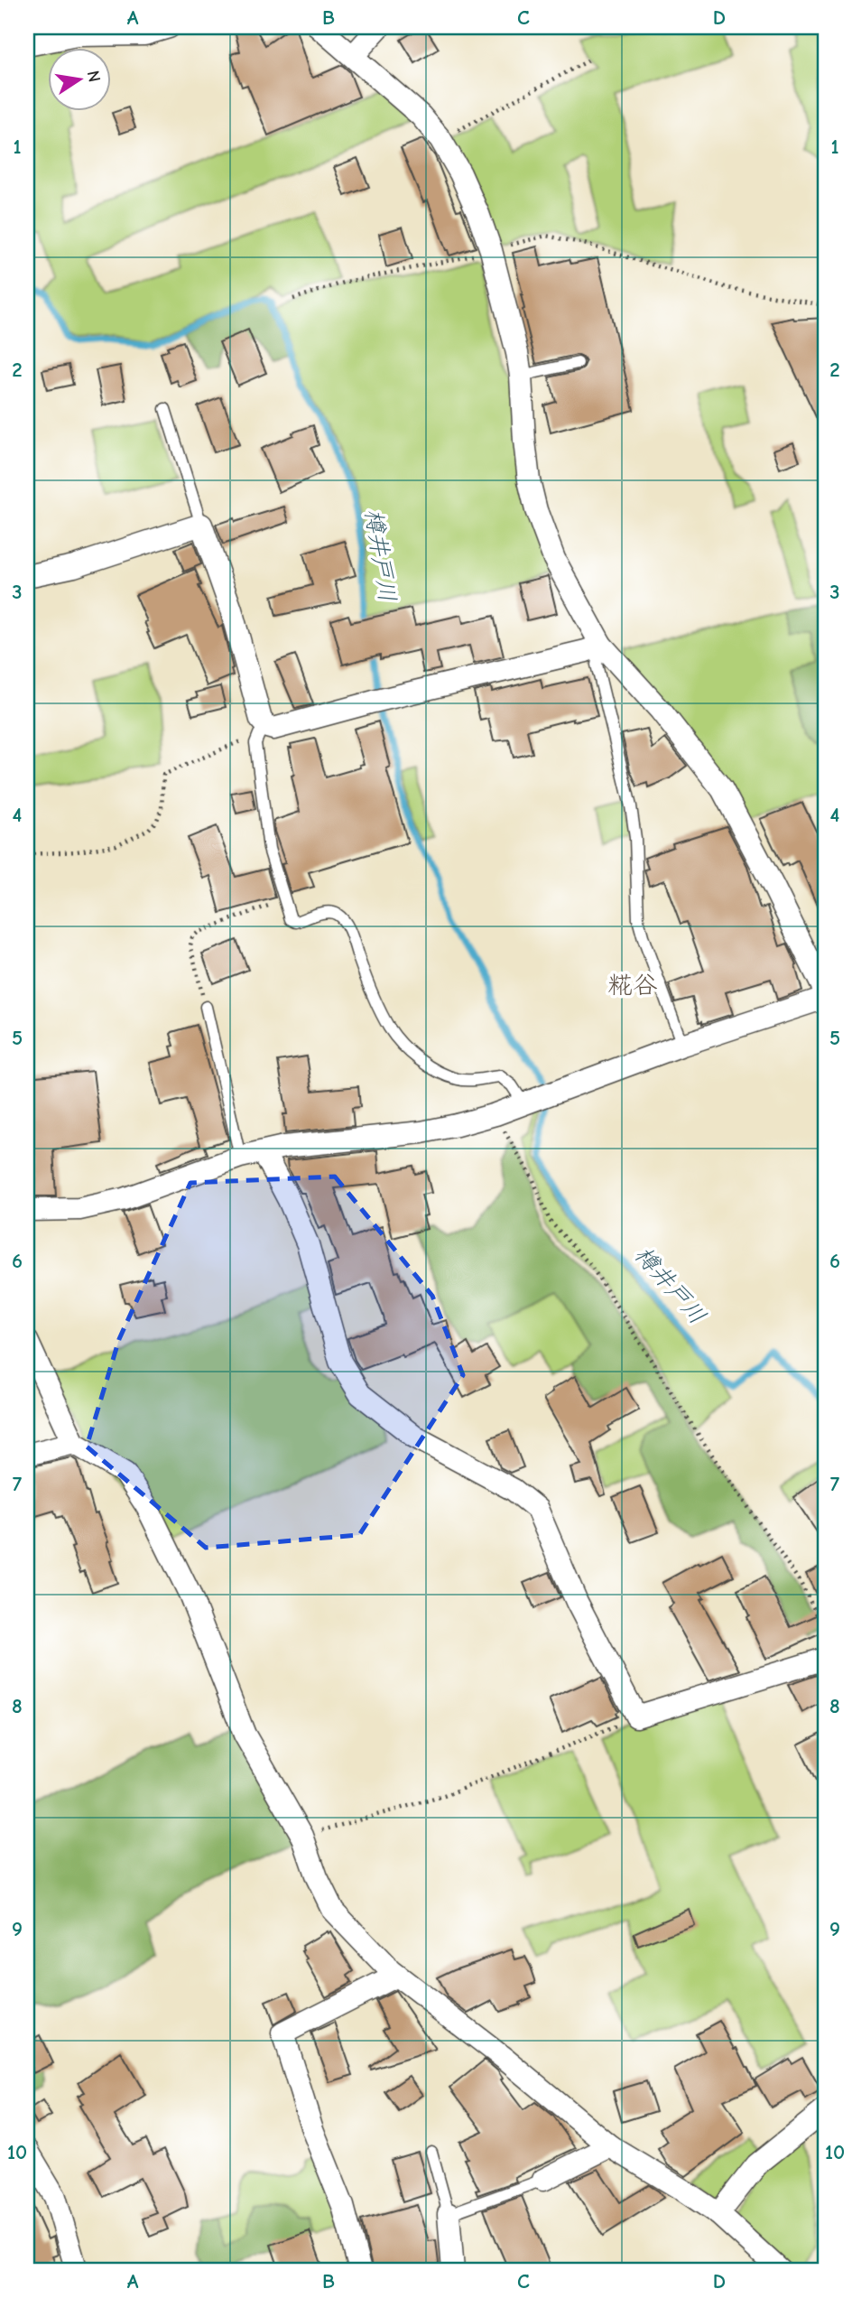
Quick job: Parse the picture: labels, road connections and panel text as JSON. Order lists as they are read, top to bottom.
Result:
{
  "districts": ["糀谷"],
  "water": ["樽井戸川"],
  "north": "right",
  "grid": {
    "columns": [
      "A",
      "B",
      "C",
      "D"
    ],
    "rows": [
      "1",
      "2",
      "3",
      "4",
      "5",
      "6",
      "7",
      "8",
      "9",
      "10"
    ]
  }
}
